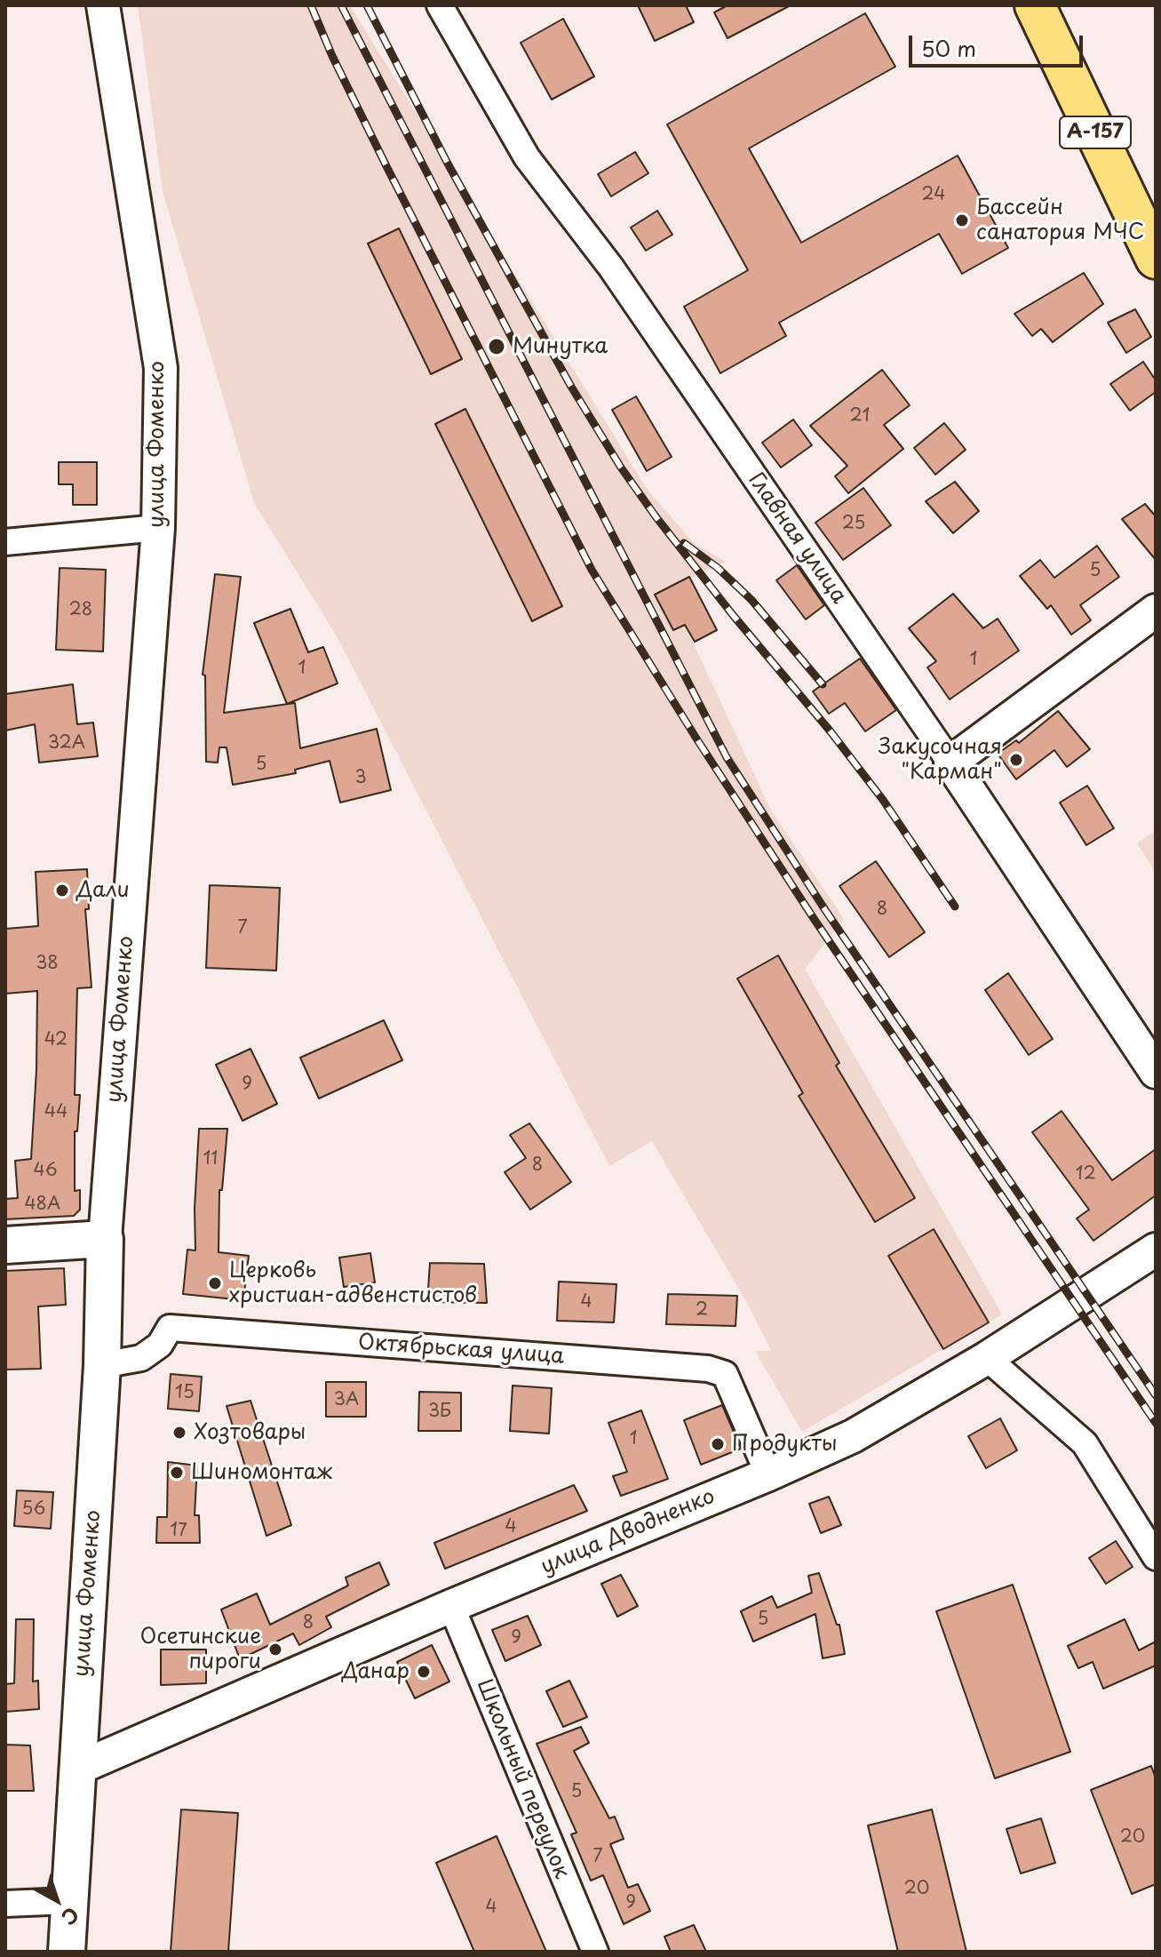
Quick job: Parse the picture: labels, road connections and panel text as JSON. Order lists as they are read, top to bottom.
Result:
{
  "streets": {
    "main road": ["А-157", "улица Фоменко"],
    "street": [
      "Главная улица",
      "Октябрьская улица",
      "улица Дводненко",
      "Школьный переулок"
    ]
  },
  "crossings": [
    ["улица Фоменко", "Октябрьская улица"],
    ["улица Фоменко", "улица Дводненко"],
    ["Октябрьская улица", "улица Дводненко"],
    ["улица Дводненко", "Школьный переулок"]
  ],
  "places": [
    "Бассейн санатория МЧС",
    "Минутка",
    "Закусочная \"Карман\"",
    "Дали",
    "Церковь христиан-адвенстистов",
    "Хозтовары",
    "Продукты",
    "Шиномонтаж",
    "Осетинские пироги",
    "Данар"
  ],
  "house_numbers": [
    "24",
    "21",
    "25",
    "5",
    "28",
    "1",
    "1",
    "32А",
    "5",
    "3",
    "8",
    "7",
    "38",
    "42",
    "9",
    "44",
    "11",
    "8",
    "46",
    "12",
    "48А",
    "4",
    "2",
    "15",
    "3А",
    "3Б",
    "1",
    "56",
    "4",
    "17",
    "5",
    "8",
    "9",
    "5",
    "20",
    "7",
    "20",
    "9",
    "4"
  ],
  "scale_bar": "50 m",
  "north": "bottom right"
}
